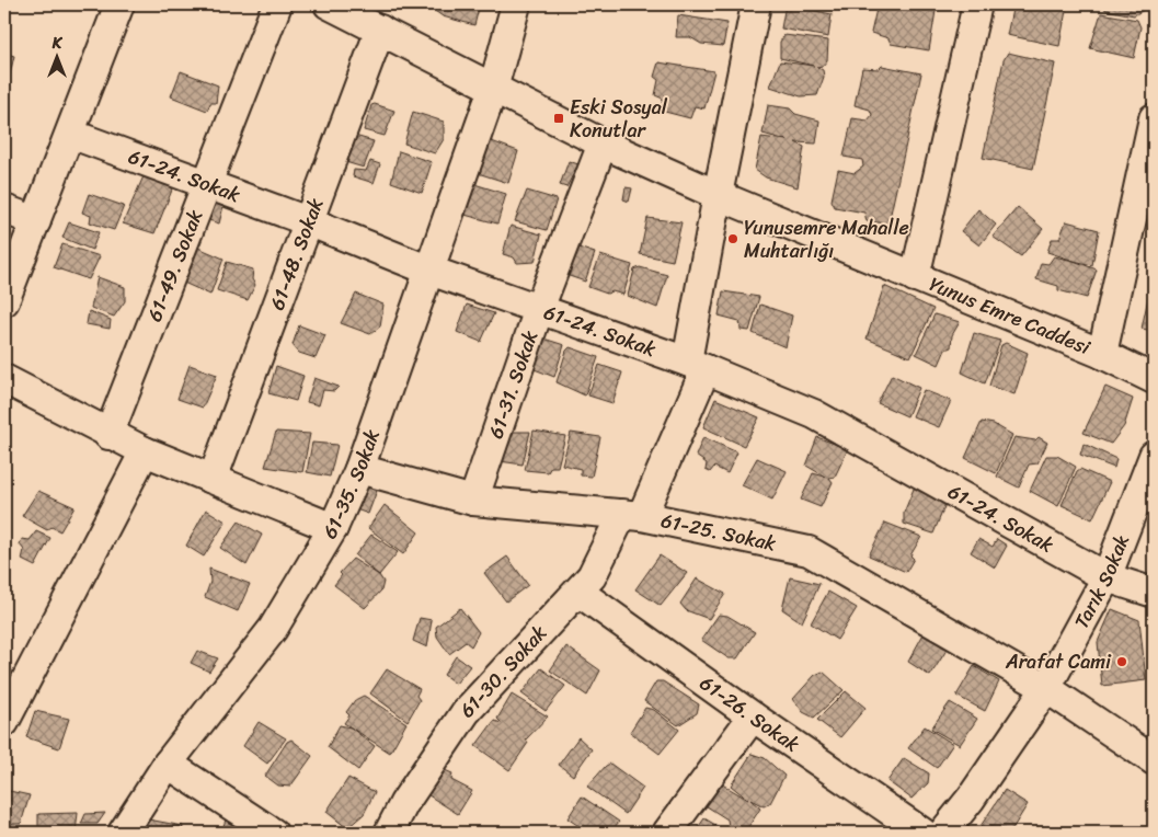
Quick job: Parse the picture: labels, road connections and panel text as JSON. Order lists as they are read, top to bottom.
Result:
{
  "streets": {
    "street": [
      "61-24. Sokak",
      "61-48. Sokak",
      "61-49. Sokak",
      "Yunus Emre Caddesi",
      "61-31. Sokak",
      "61-35. Sokak",
      "61-25. Sokak",
      "Tarık Sokak",
      "61-30. Sokak",
      "61-26. Sokak"
    ]
  },
  "crossings": [
    ["61-24. Sokak", "61-48. Sokak"],
    ["61-24. Sokak", "61-49. Sokak"],
    ["61-24. Sokak", "61-31. Sokak"],
    ["61-24. Sokak", "61-35. Sokak"],
    ["61-24. Sokak", "Tarık Sokak"],
    ["61-24. Sokak", "61-30. Sokak"],
    ["61-48. Sokak", "Yunus Emre Caddesi"],
    ["Yunus Emre Caddesi", "61-31. Sokak"],
    ["Yunus Emre Caddesi", "61-35. Sokak"],
    ["Yunus Emre Caddesi", "61-30. Sokak"],
    ["61-31. Sokak", "61-25. Sokak"],
    ["61-35. Sokak", "61-25. Sokak"],
    ["61-25. Sokak", "Tarık Sokak"],
    ["61-25. Sokak", "61-30. Sokak"],
    ["61-30. Sokak", "61-26. Sokak"]
  ],
  "places": {
    "transit": ["Eski Sosyal Konutlar"],
    "other": ["Yunusemre Mahalle Muhtarlığı", "Arafat Cami"]
  },
  "north": "top"
}
